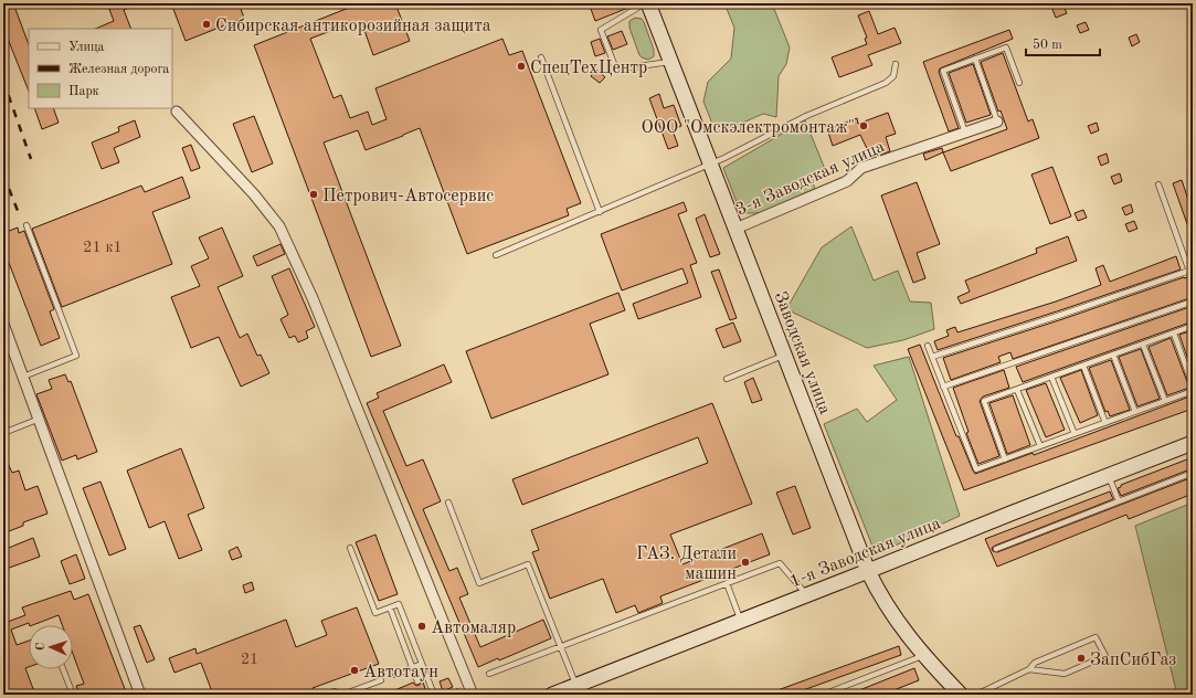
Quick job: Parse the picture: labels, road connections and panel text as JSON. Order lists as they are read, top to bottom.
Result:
{
  "streets": {
    "main road": ["Заводская улица", "1-я Заводская улица"],
    "street": ["3-я Заводская улица"]
  },
  "crossings": [
    ["3-я Заводская улица", "Заводская улица"],
    ["Заводская улица", "1-я Заводская улица"]
  ],
  "places": [
    "Сибирская антикорозийная защита",
    "СпецТехЦентр",
    "ООО \"Омскэлектромонтаж\"",
    "Петрович-Автосервис",
    "ГАЗ. Детали машин",
    "Автомаляр",
    "ЗапСибГаз",
    "Автотаун"
  ],
  "house_numbers": ["21 к1", "21"],
  "legend": ["Улица", "Железная дорога", "Парк"],
  "scale_bar": "50 m",
  "north": "left"
}
